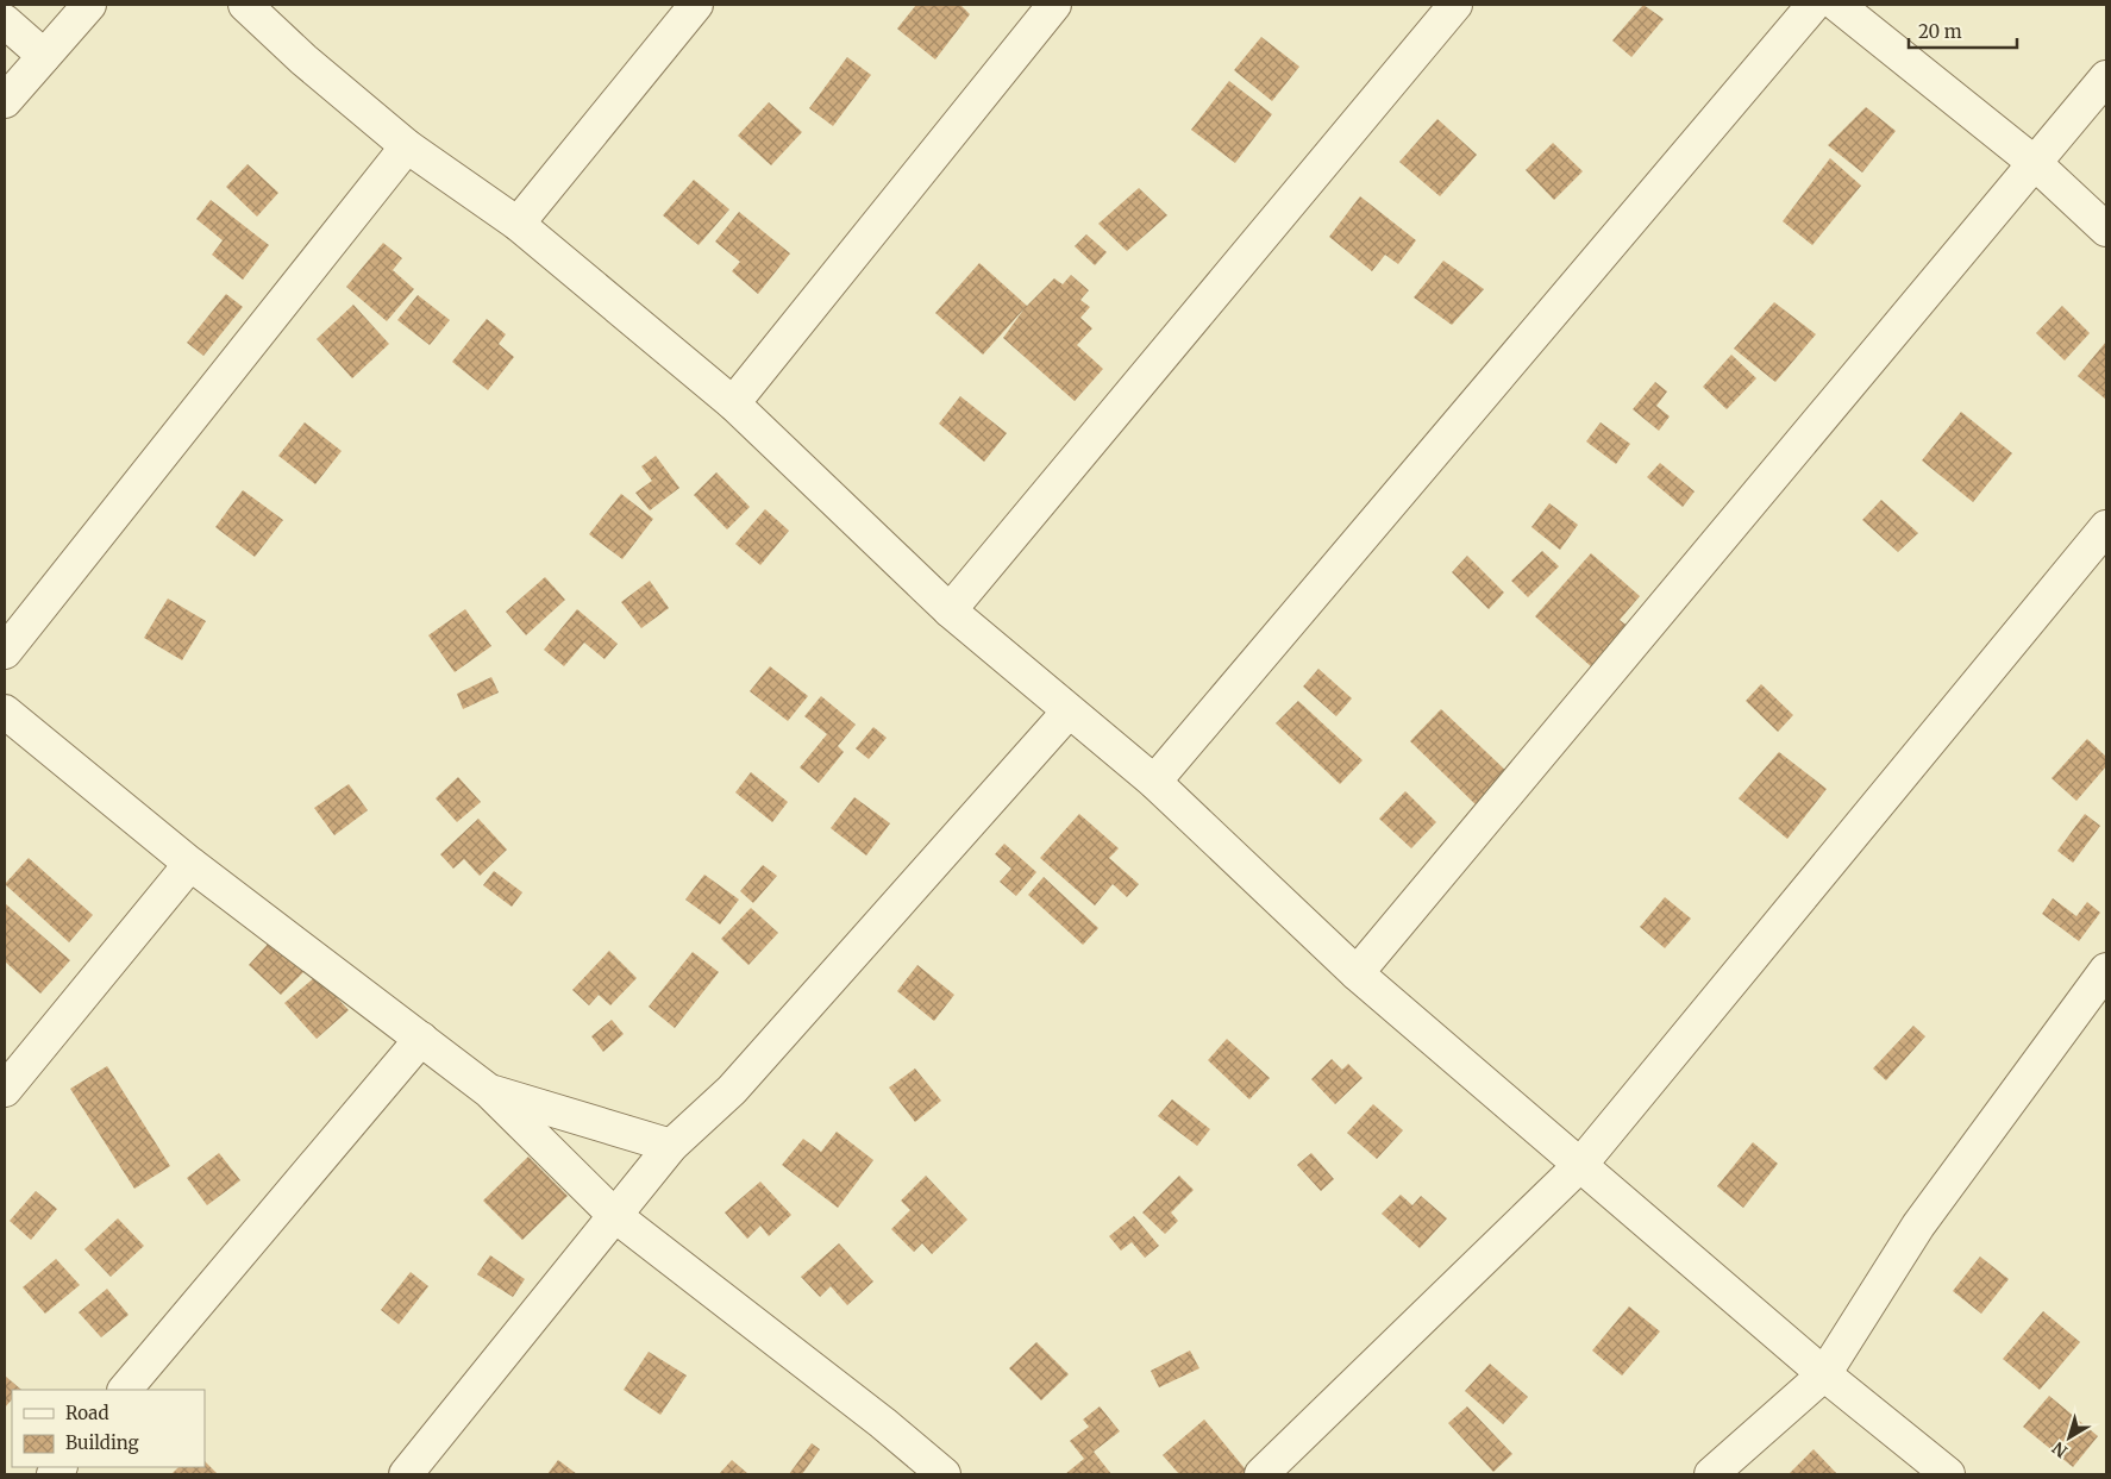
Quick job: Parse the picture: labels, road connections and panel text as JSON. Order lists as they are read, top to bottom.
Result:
{
  "legend": ["Road", "Building"],
  "scale_bar": "20 m",
  "north": "bottom left"
}
